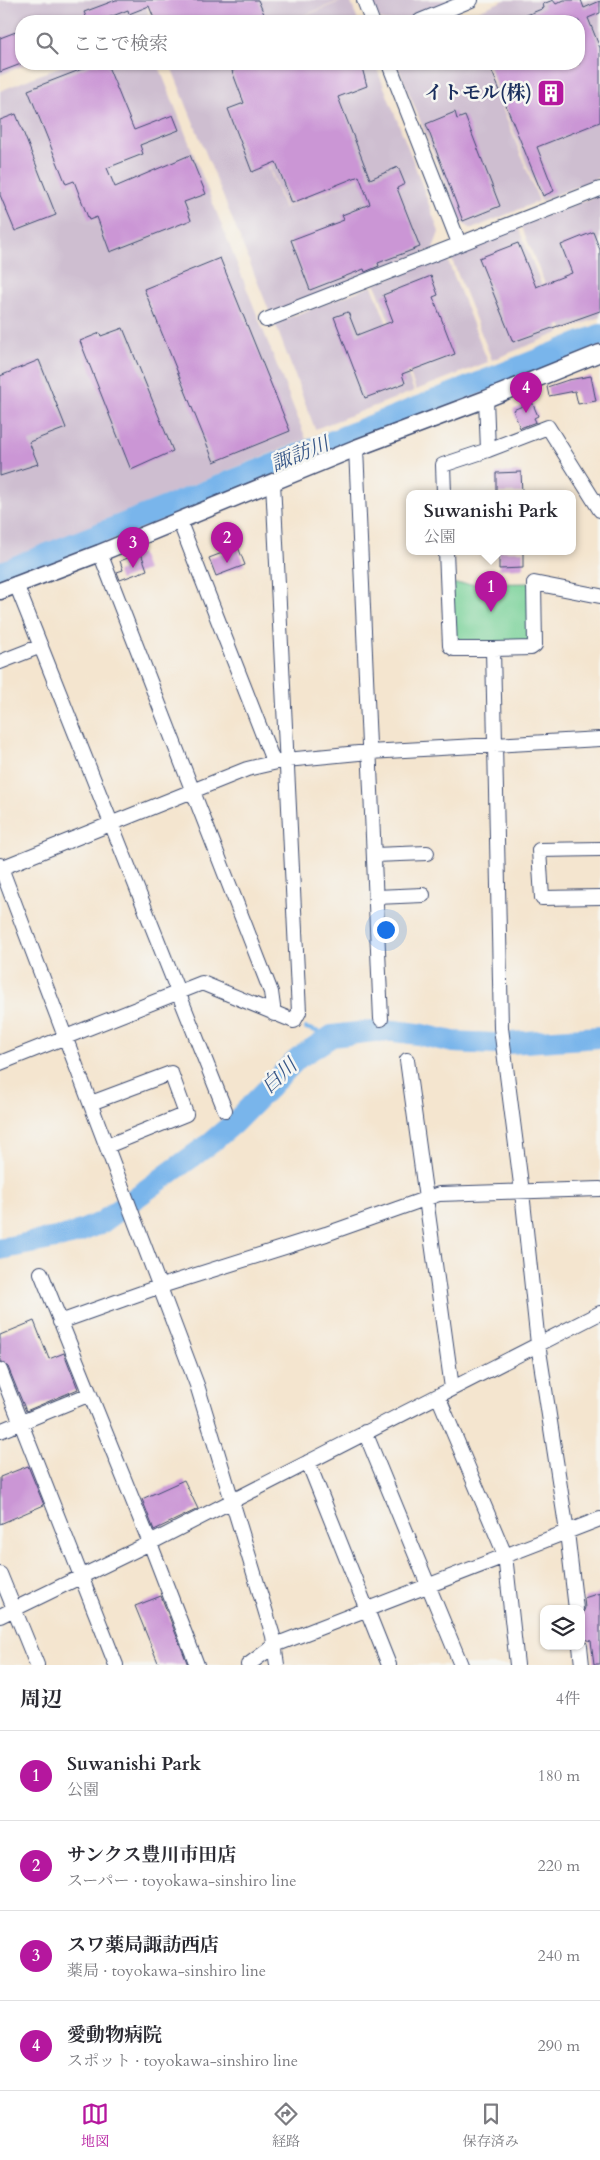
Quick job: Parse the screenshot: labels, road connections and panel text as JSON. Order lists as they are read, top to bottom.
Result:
{
  "water": ["諏訪川", "白川"],
  "places": {
    "building": ["イトモル(株)"]
  },
  "page": {
    "search": "ここで検索",
    "pins": [
      "4",
      "2",
      "3",
      "1"
    ],
    "popup": ["Suwanishi Park", "公園"],
    "heading": ["周辺", "4件"],
    "list": [
      {
        "mark": "1",
        "name": "Suwanishi Park",
        "note": "公園",
        "value": "180 m"
      },
      {
        "mark": "2",
        "name": "サンクス豊川市田店",
        "note": "スーパー · toyokawa-sinshiro line",
        "value": "220 m"
      },
      {
        "mark": "3",
        "name": "スワ薬局諏訪西店",
        "note": "薬局 · toyokawa-sinshiro line",
        "value": "240 m"
      },
      {
        "mark": "4",
        "name": "愛動物病院",
        "note": "スポット · toyokawa-sinshiro line",
        "value": "290 m"
      }
    ],
    "nav": ["地図", "経路", "保存済み"]
  }
}
